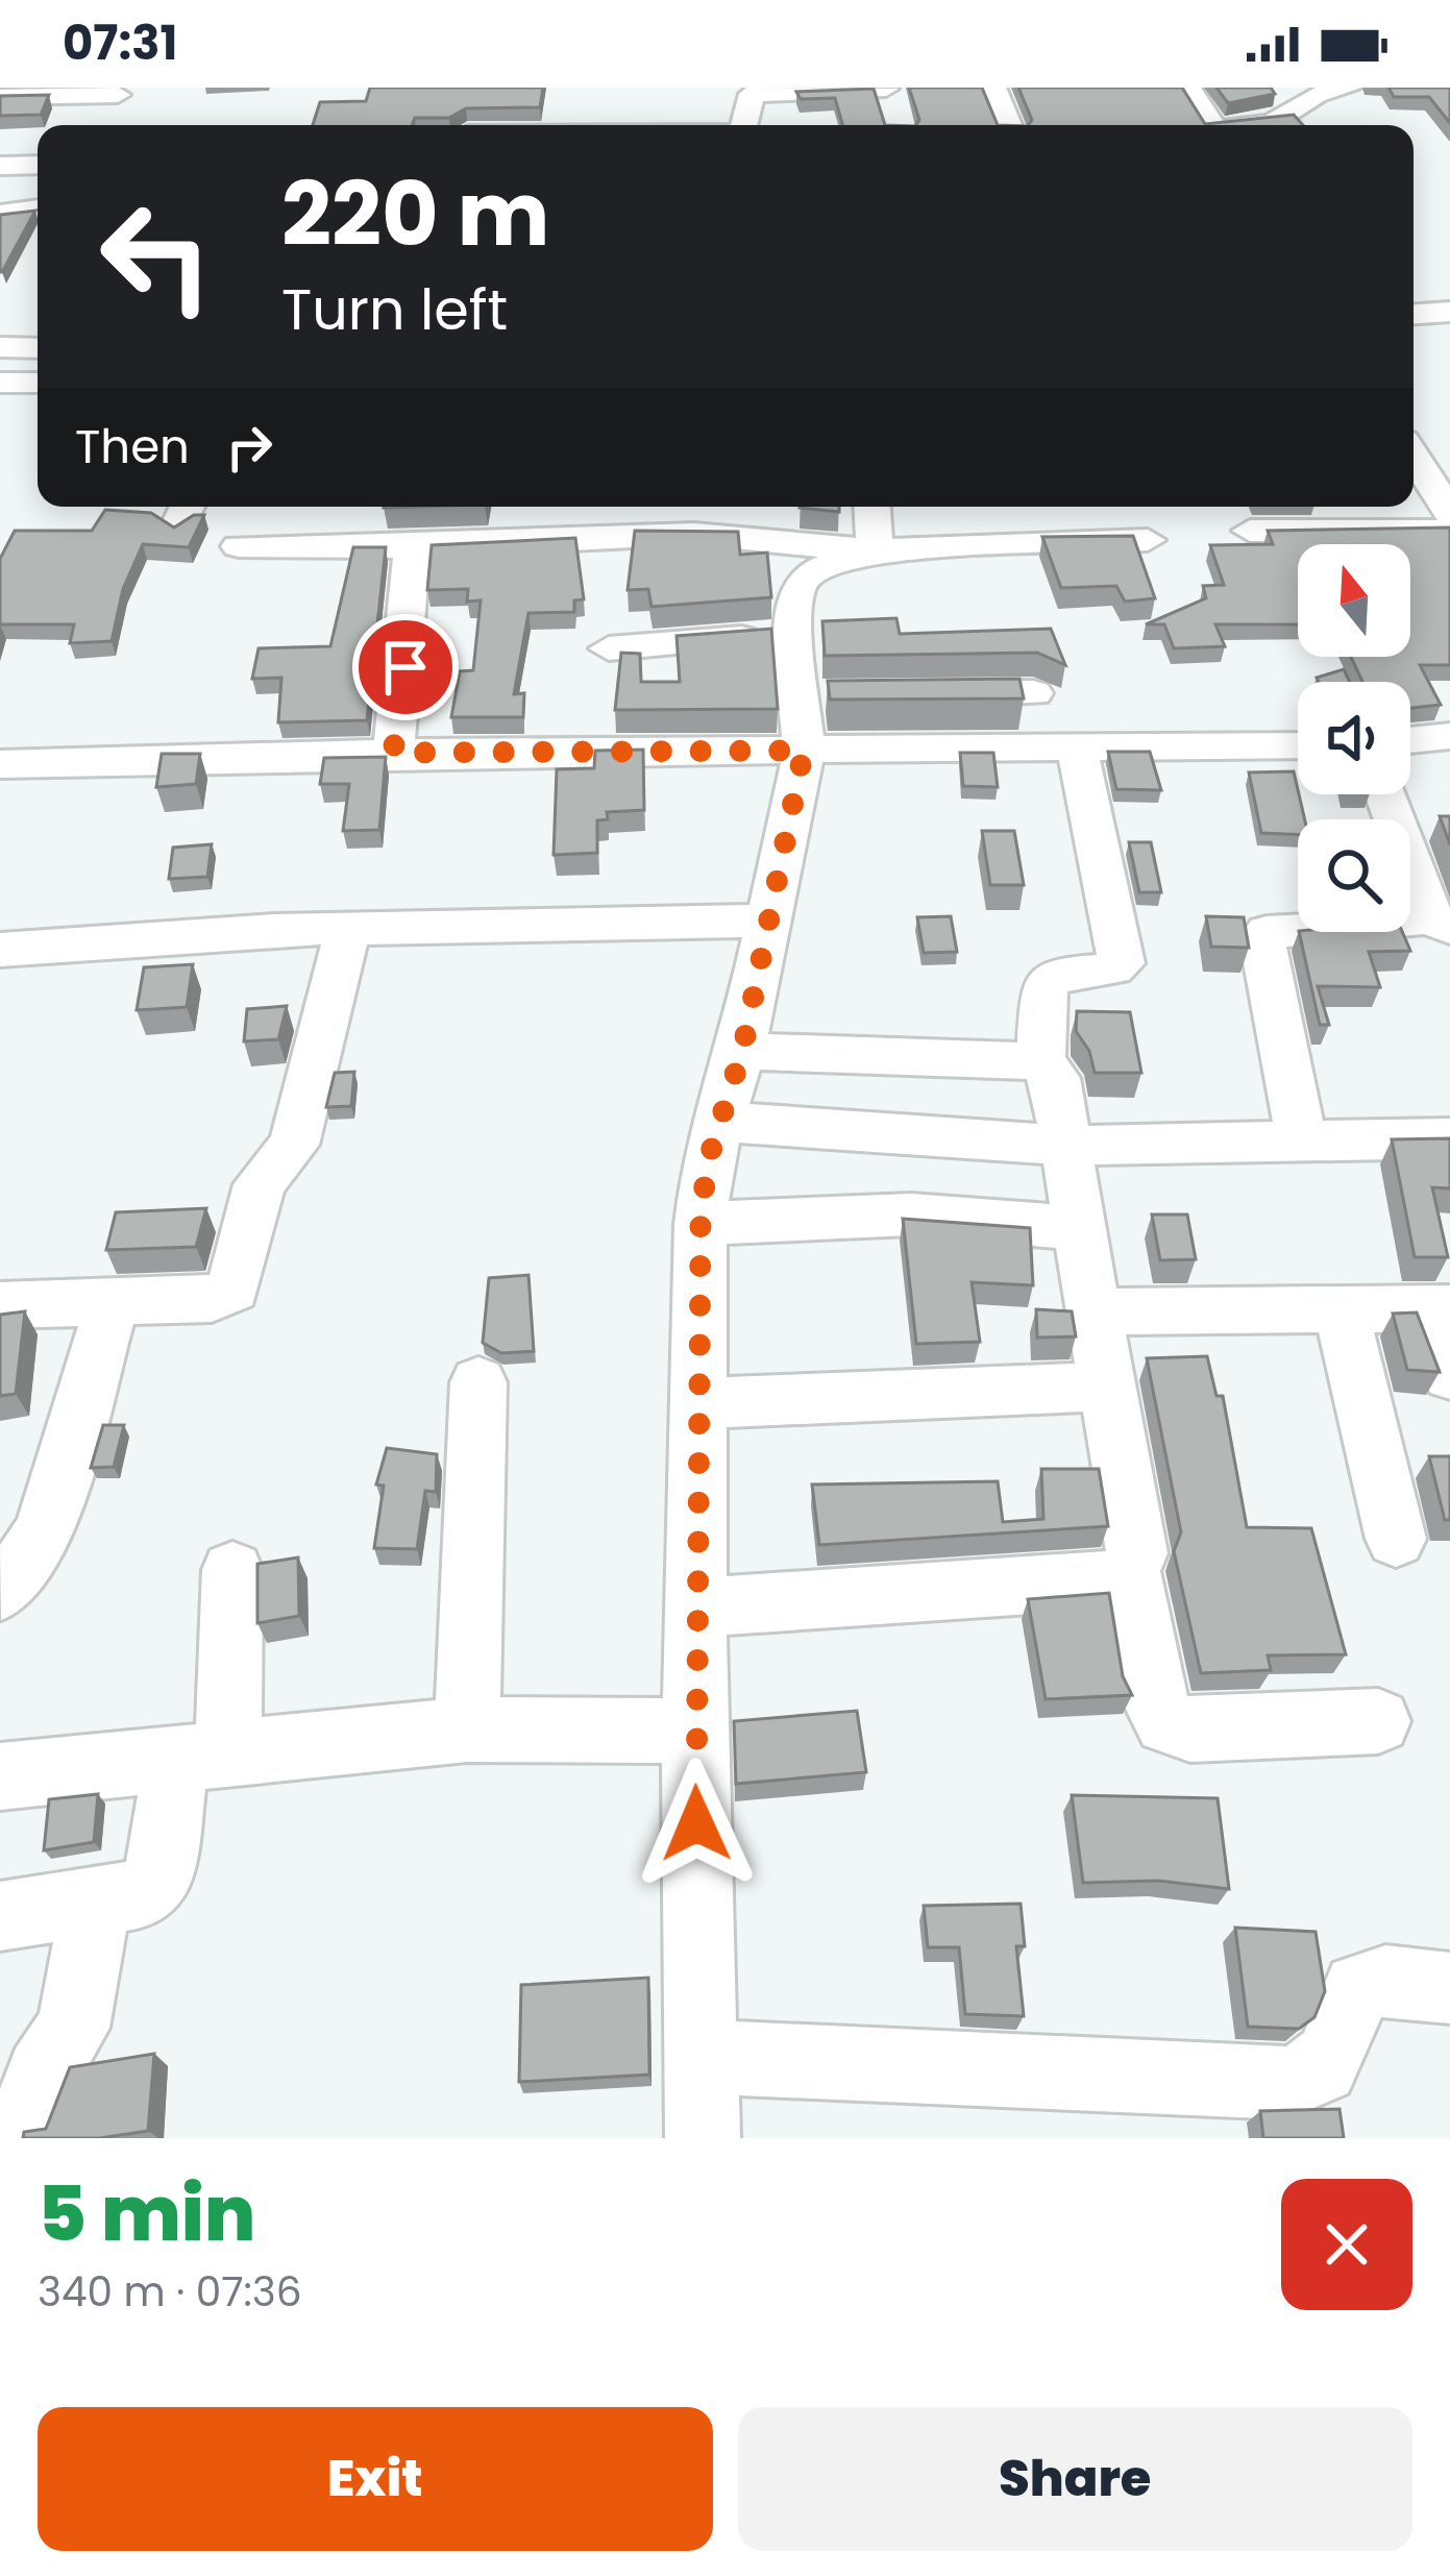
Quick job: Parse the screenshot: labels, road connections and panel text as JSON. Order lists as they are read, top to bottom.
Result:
{
  "north": "top",
  "page": {
    "status": "07:31",
    "turn": ["220 m", "Turn left"],
    "then": "Then",
    "heading": ["5 min", "340 m · 07:36"],
    "buttons": ["Exit", "Share"]
  }
}
